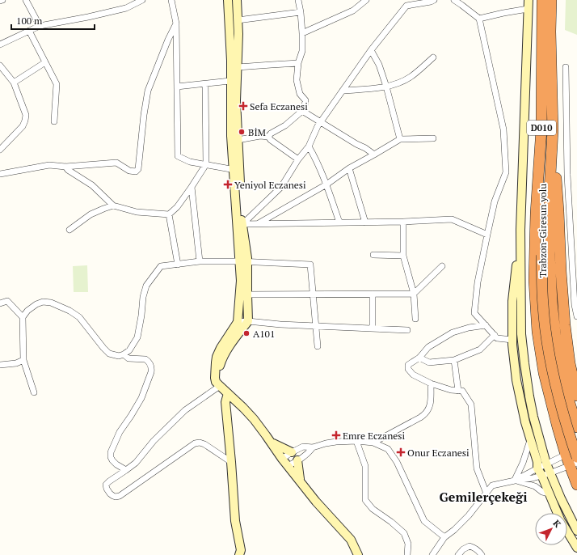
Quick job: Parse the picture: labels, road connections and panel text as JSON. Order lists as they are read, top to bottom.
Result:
{
  "streets": {
    "highway": ["D010", "Trabzon-Giresun yolu"]
  },
  "districts": ["Gemilerçekeği"],
  "places": {
    "health": [
      "Sefa Eczanesi",
      "Yeniyol Eczanesi",
      "Emre Eczanesi",
      "Onur Eczanesi"
    ],
    "other": ["BİM", "A101"]
  },
  "scale_bar": "100 m",
  "north": "top right"
}
